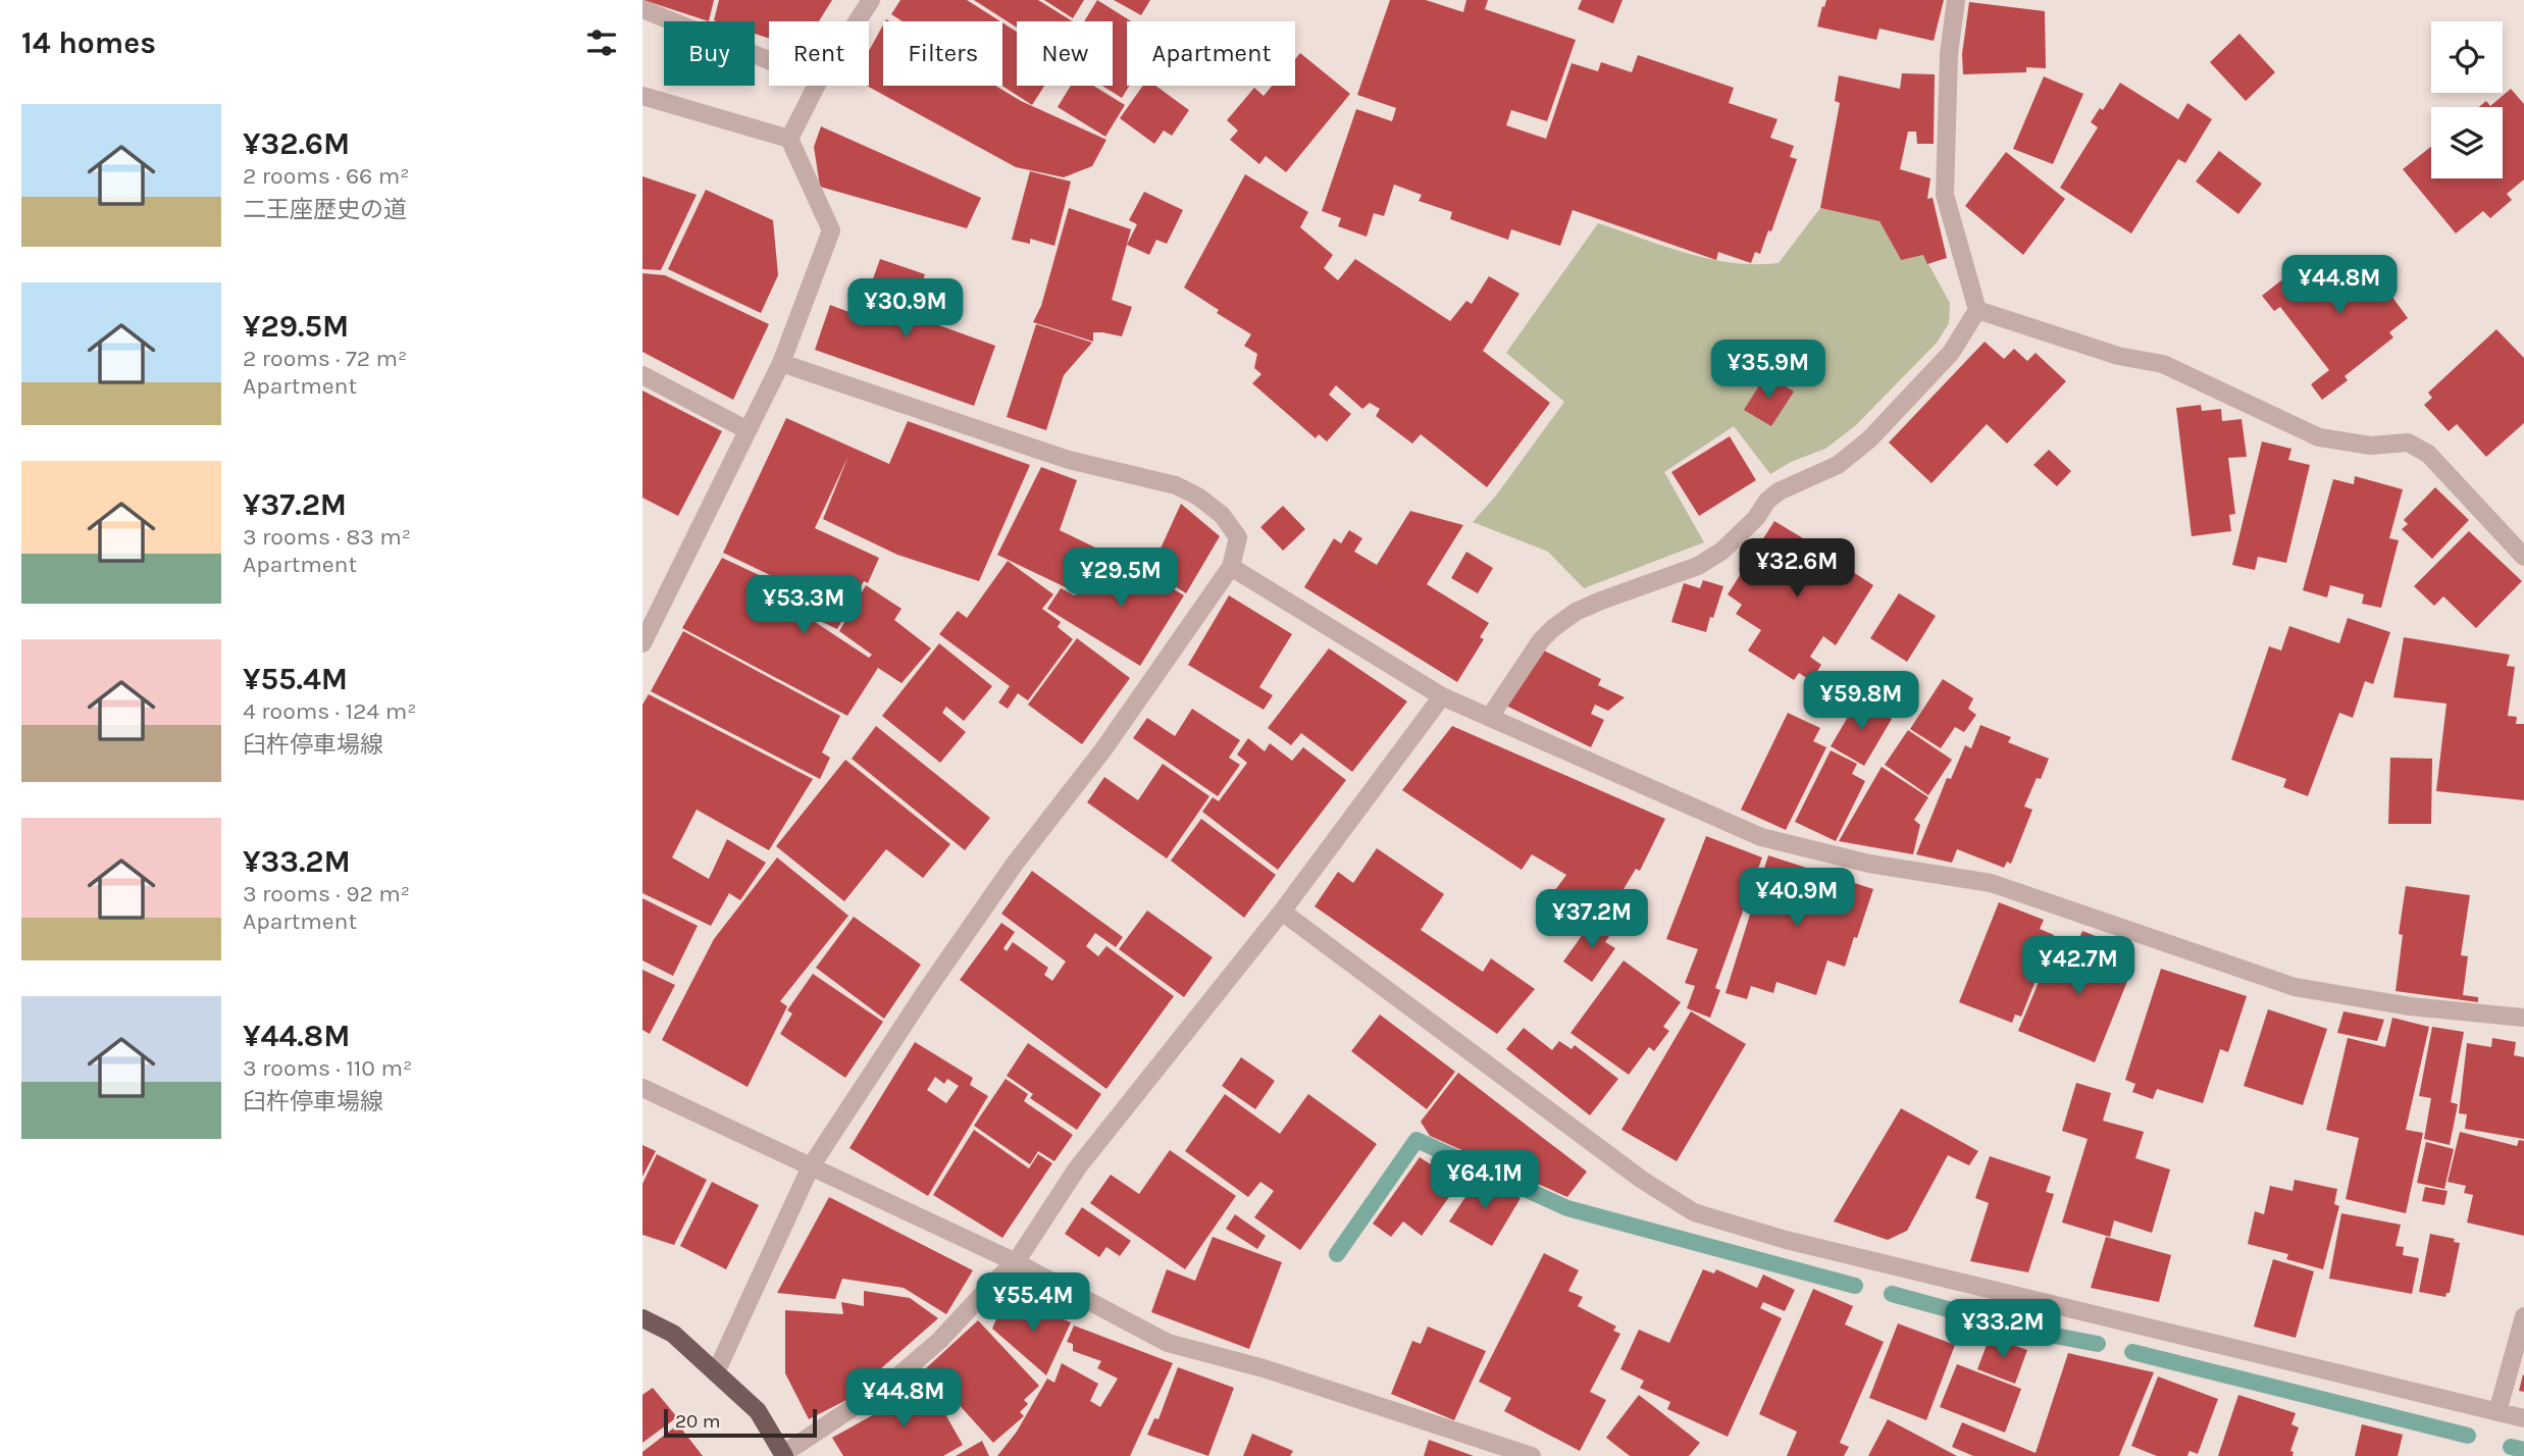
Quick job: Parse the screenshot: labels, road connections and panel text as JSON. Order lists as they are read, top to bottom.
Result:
{
  "scale_bar": "20 m",
  "page": {
    "heading": "14 homes",
    "chip": [
      "Buy",
      "Rent",
      "Filters",
      "New",
      "Apartment"
    ],
    "list": [
      {
        "name": "¥32.6M",
        "note": "2 rooms · 66 m² · 二王座歴史の道"
      },
      {
        "name": "¥29.5M",
        "note": "2 rooms · 72 m² · Apartment"
      },
      {
        "name": "¥37.2M",
        "note": "3 rooms · 83 m² · Apartment"
      },
      {
        "name": "¥55.4M",
        "note": "4 rooms · 124 m² · 臼杵停車場線"
      },
      {
        "name": "¥33.2M",
        "note": "3 rooms · 92 m² · Apartment"
      },
      {
        "name": "¥44.8M",
        "note": "3 rooms · 110 m² · 臼杵停車場線"
      }
    ],
    "price": [
      "¥44.8M",
      "¥30.9M",
      "¥35.9M",
      "¥32.6M",
      "¥29.5M",
      "¥53.3M",
      "¥59.8M",
      "¥40.9M",
      "¥37.2M",
      "¥42.7M",
      "¥64.1M",
      "¥55.4M",
      "¥33.2M",
      "¥44.8M"
    ],
    "scale": "20 m"
  }
}
